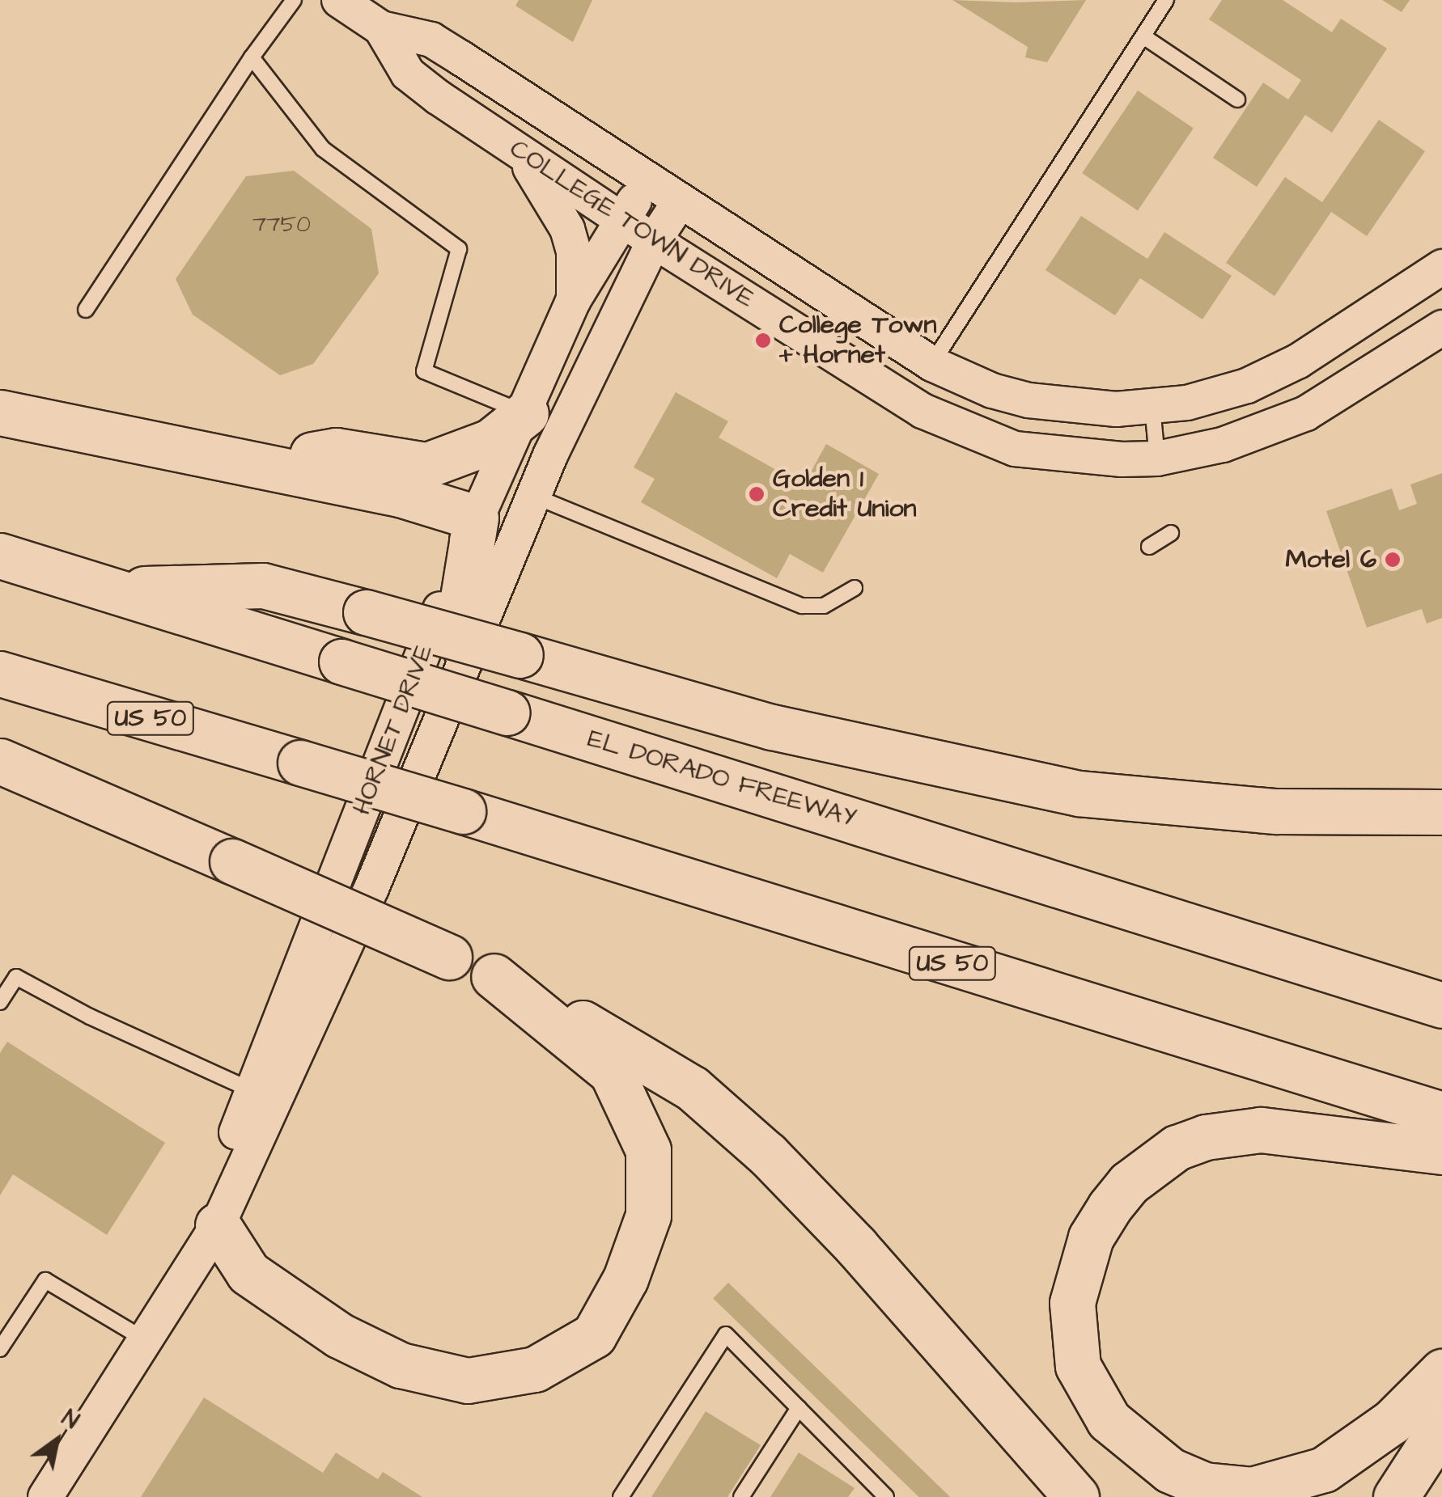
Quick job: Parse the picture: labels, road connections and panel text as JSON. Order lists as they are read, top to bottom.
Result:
{
  "streets": {
    "main road": ["US 50", "EL DORADO FREEWAY"],
    "street": ["COLLEGE TOWN DRIVE", "HORNET DRIVE"]
  },
  "crossings": [
    ["COLLEGE TOWN DRIVE", "HORNET DRIVE"]
  ],
  "places": ["College Town + Hornet", "Golden 1 Credit Union", "Motel 6"],
  "house_numbers": ["7750"],
  "north": "top right"
}
